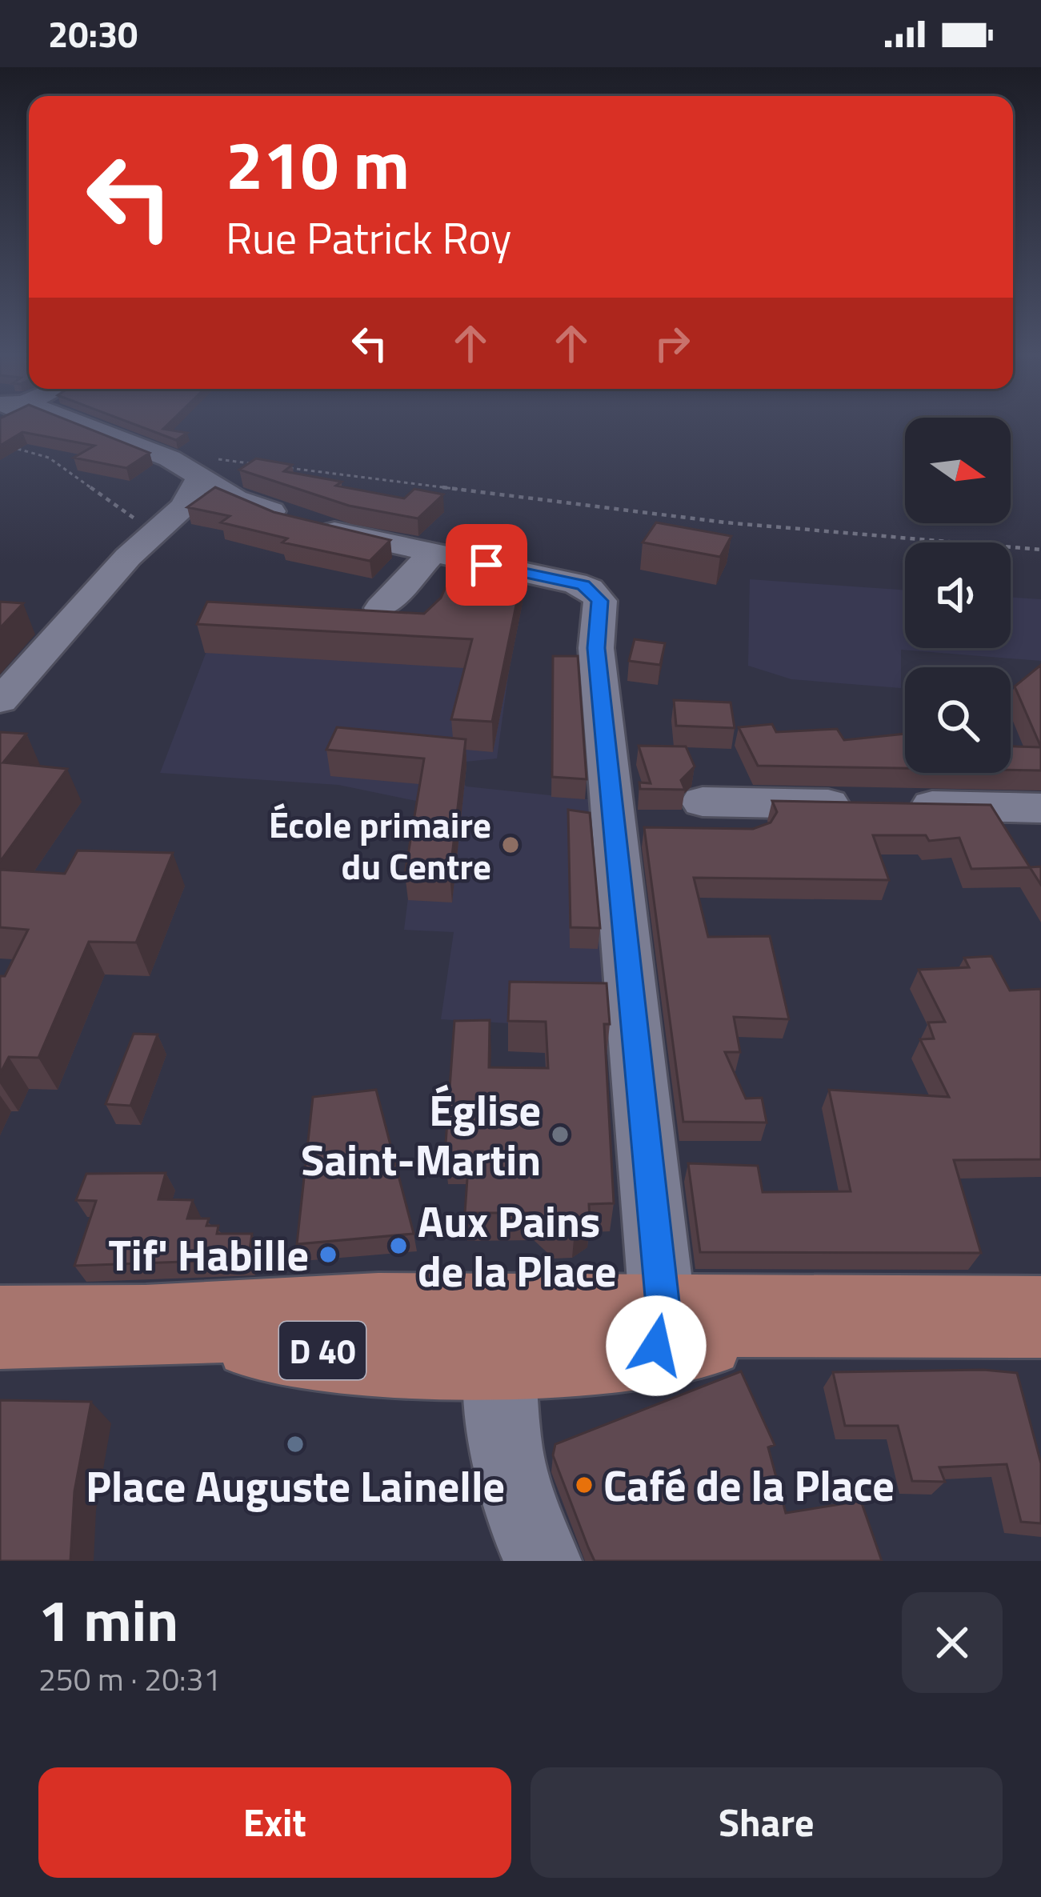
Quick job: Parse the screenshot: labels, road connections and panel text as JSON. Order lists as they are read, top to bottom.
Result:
{
  "streets": {
    "main road": ["D 40"]
  },
  "places": [
    "École primaire du Centre",
    "Église Saint-Martin",
    "Aux Pains de la Place",
    "Tif' Habille",
    "Place Auguste Lainelle",
    "Café de la Place"
  ],
  "north": "right",
  "page": {
    "status": "20:30",
    "turn": ["210 m", "Rue Patrick Roy"],
    "heading": ["1 min", "250 m · 20:31"],
    "buttons": ["Exit", "Share"]
  }
}
